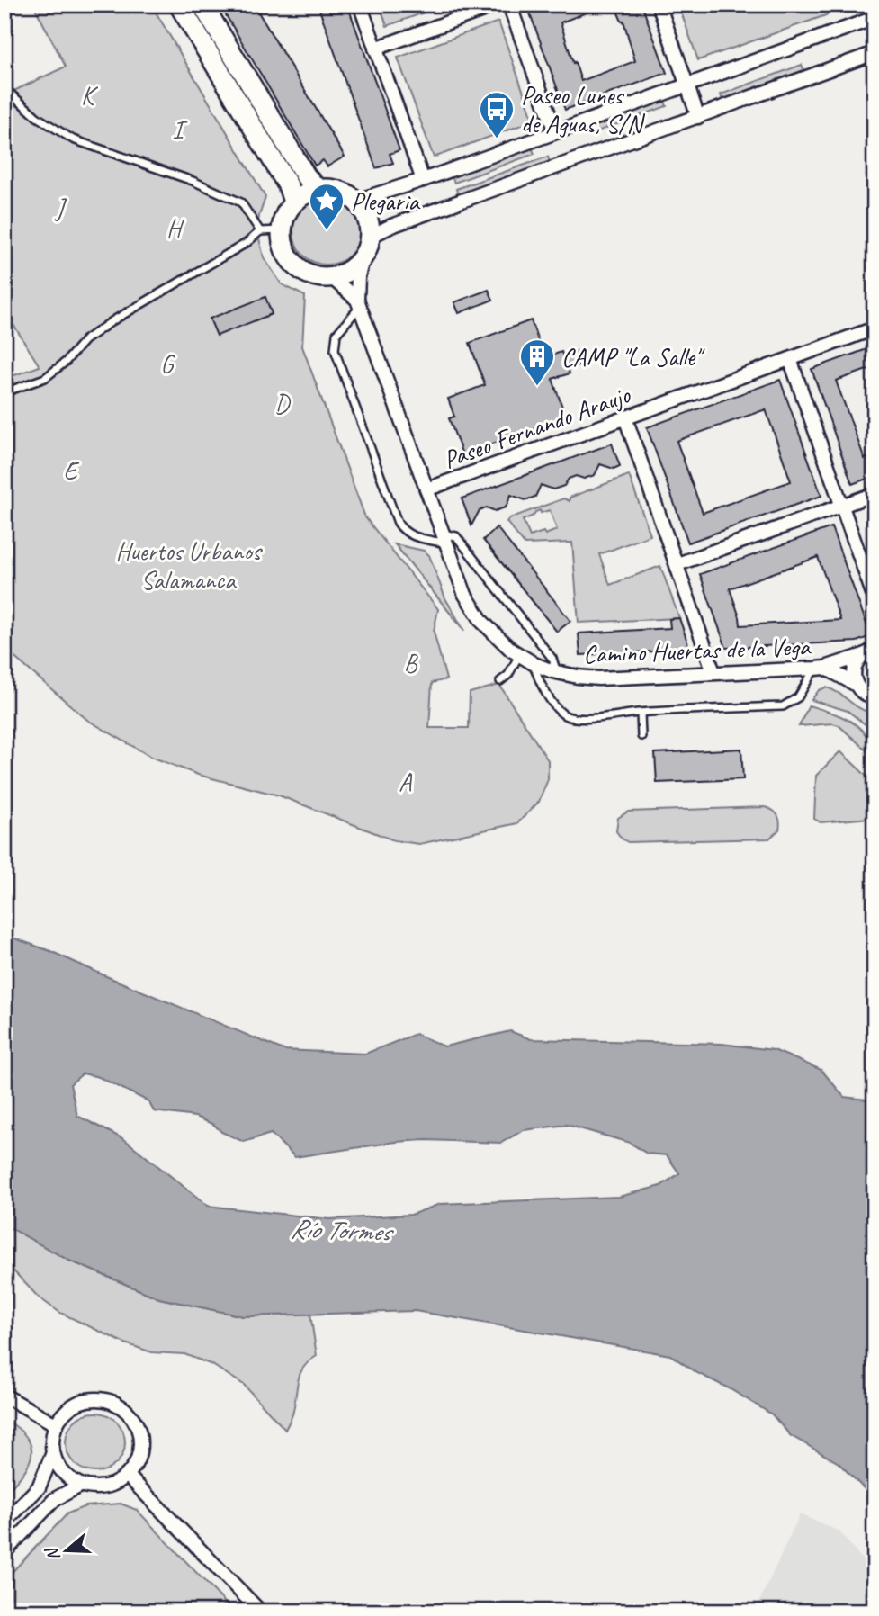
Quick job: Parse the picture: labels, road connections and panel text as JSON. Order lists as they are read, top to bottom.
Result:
{
  "streets": {
    "street": ["Paseo Fernando Araujo", "Camino Huertas de la Vega"]
  },
  "crossings": [
    ["Paseo Fernando Araujo", "Camino Huertas de la Vega"]
  ],
  "water": ["Río Tormes"],
  "parks": [
    "K",
    "I",
    "J",
    "H",
    "G",
    "D",
    "E",
    "Huertos Urbanos Salamanca",
    "B",
    "A"
  ],
  "places": {
    "bus stop": ["Paseo Lunes de Aguas, S/N"],
    "place": ["Plegaria"],
    "building": ["CAMP \"La Salle\""]
  },
  "north": "left"
}
